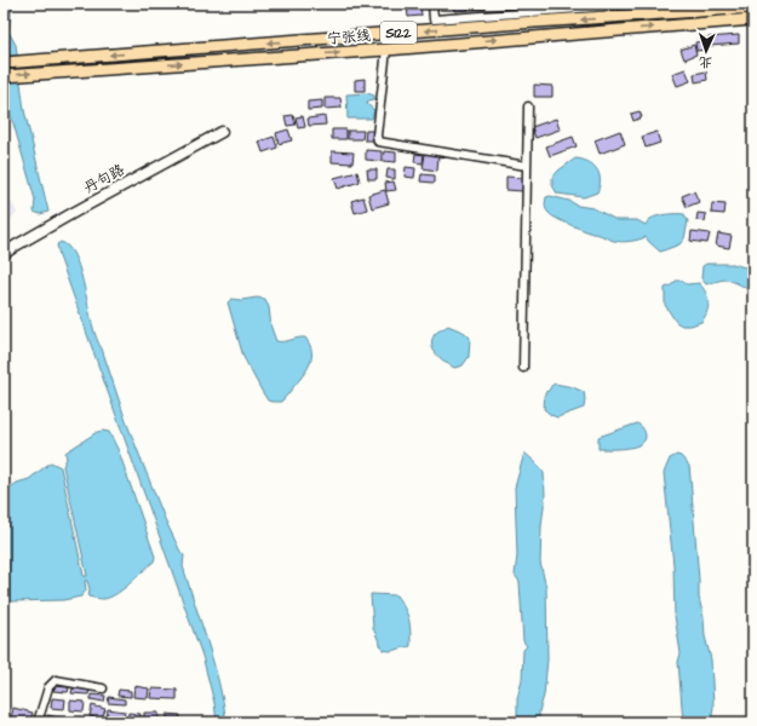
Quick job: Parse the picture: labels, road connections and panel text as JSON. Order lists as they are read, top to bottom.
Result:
{
  "streets": {
    "main road": ["S122", "宁张线"],
    "street": ["丹句路"]
  },
  "north": "bottom"
}
